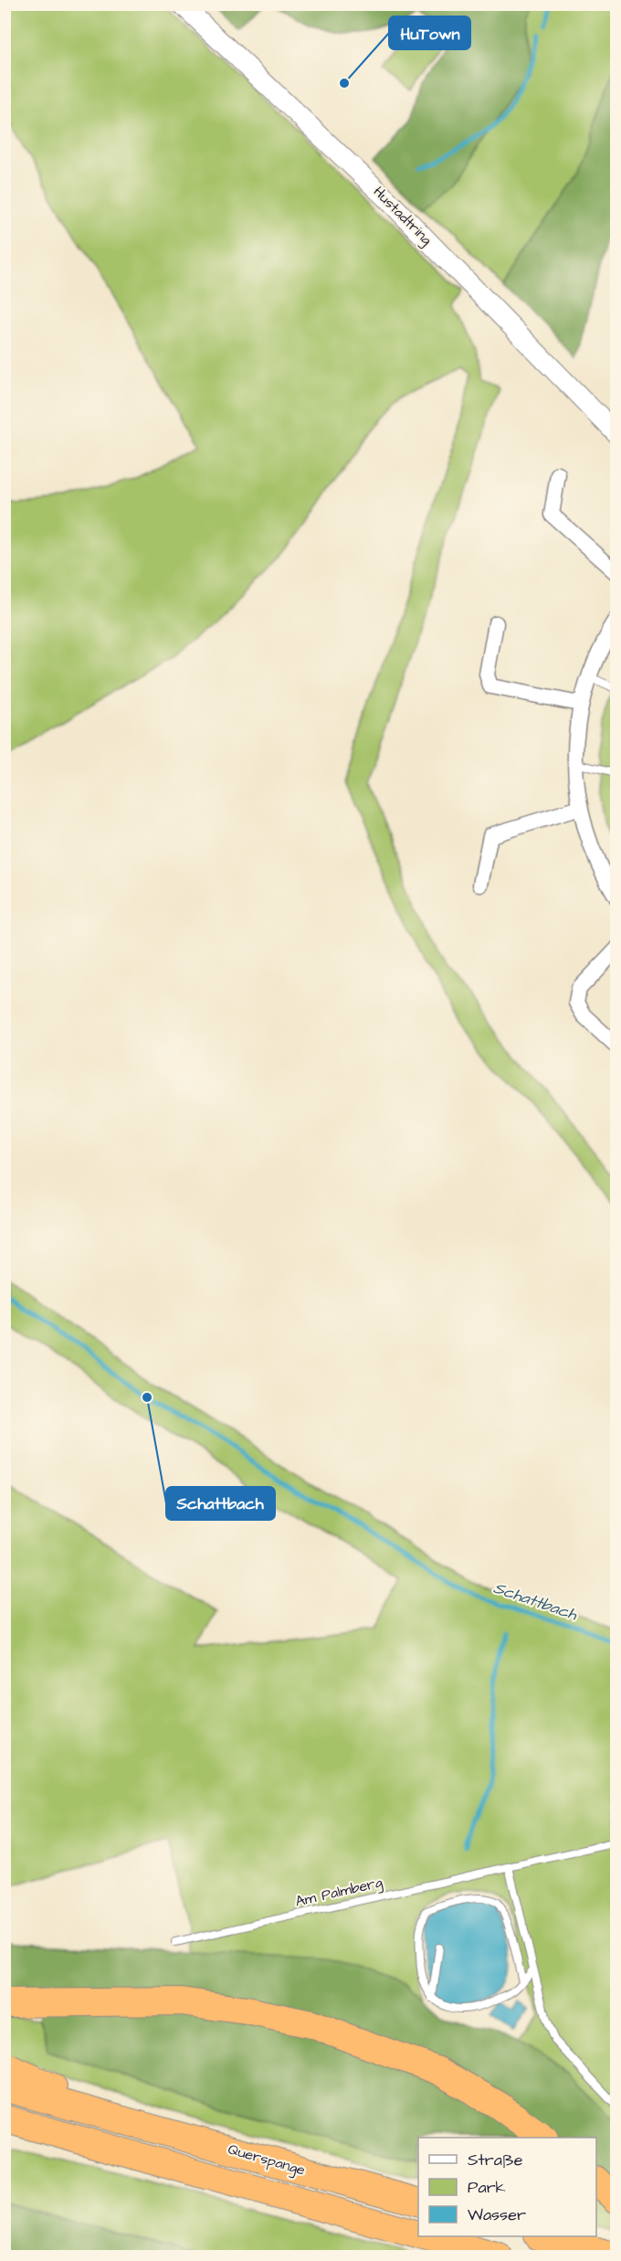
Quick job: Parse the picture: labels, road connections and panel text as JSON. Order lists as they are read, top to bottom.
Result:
{
  "streets": {
    "highway": ["Querspange"],
    "street": ["Hustadtring"],
    "lane": ["Am Palmberg"]
  },
  "water": ["Schattbach"],
  "places": ["HuTown", "Schattbach"],
  "legend": ["Straße", "Park", "Wasser"]
}
